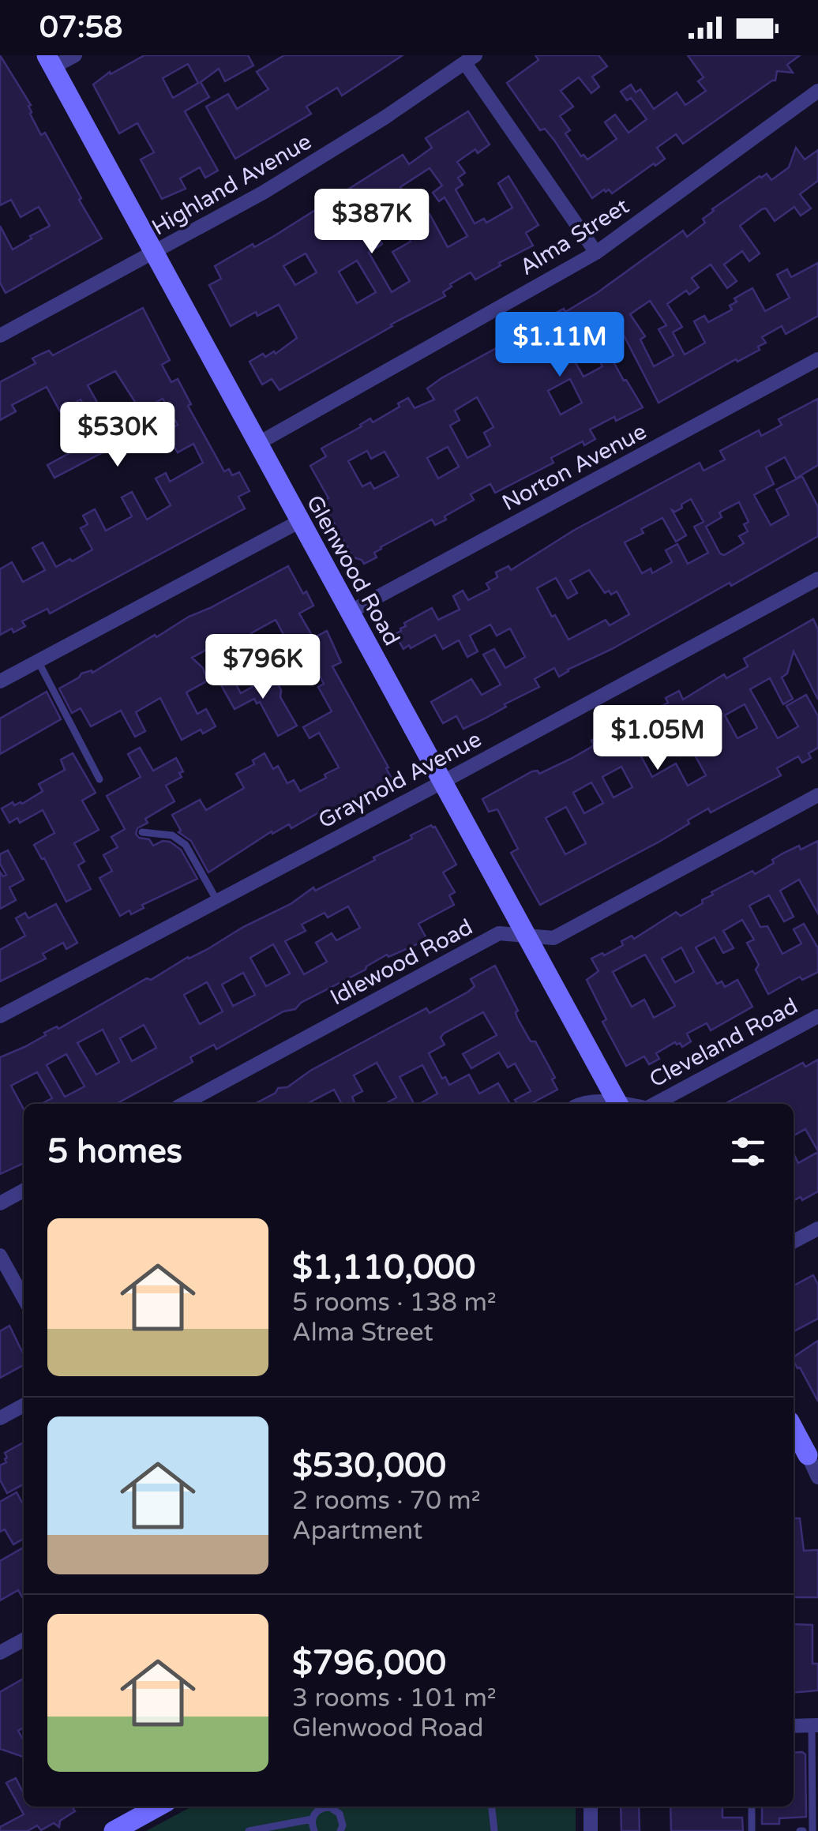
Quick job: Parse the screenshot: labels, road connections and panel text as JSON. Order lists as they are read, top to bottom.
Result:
{
  "streets": {
    "street": [
      "Highland Avenue",
      "Alma Street",
      "Norton Avenue",
      "Glenwood Road",
      "Graynold Avenue",
      "Idlewood Road",
      "Cleveland Road"
    ]
  },
  "crossings": [
    ["Highland Avenue", "Glenwood Road"],
    ["Alma Street", "Glenwood Road"],
    ["Norton Avenue", "Glenwood Road"],
    ["Glenwood Road", "Graynold Avenue"],
    ["Glenwood Road", "Idlewood Road"]
  ],
  "page": {
    "status": "07:58",
    "price": [
      "$387K",
      "$1.11M",
      "$530K",
      "$796K",
      "$1.05M"
    ],
    "heading": "5 homes",
    "list": [
      {
        "name": "$1,110,000",
        "note": "5 rooms · 138 m² · Alma Street"
      },
      {
        "name": "$530,000",
        "note": "2 rooms · 70 m² · Apartment"
      },
      {
        "name": "$796,000",
        "note": "3 rooms · 101 m² · Glenwood Road"
      }
    ]
  }
}
